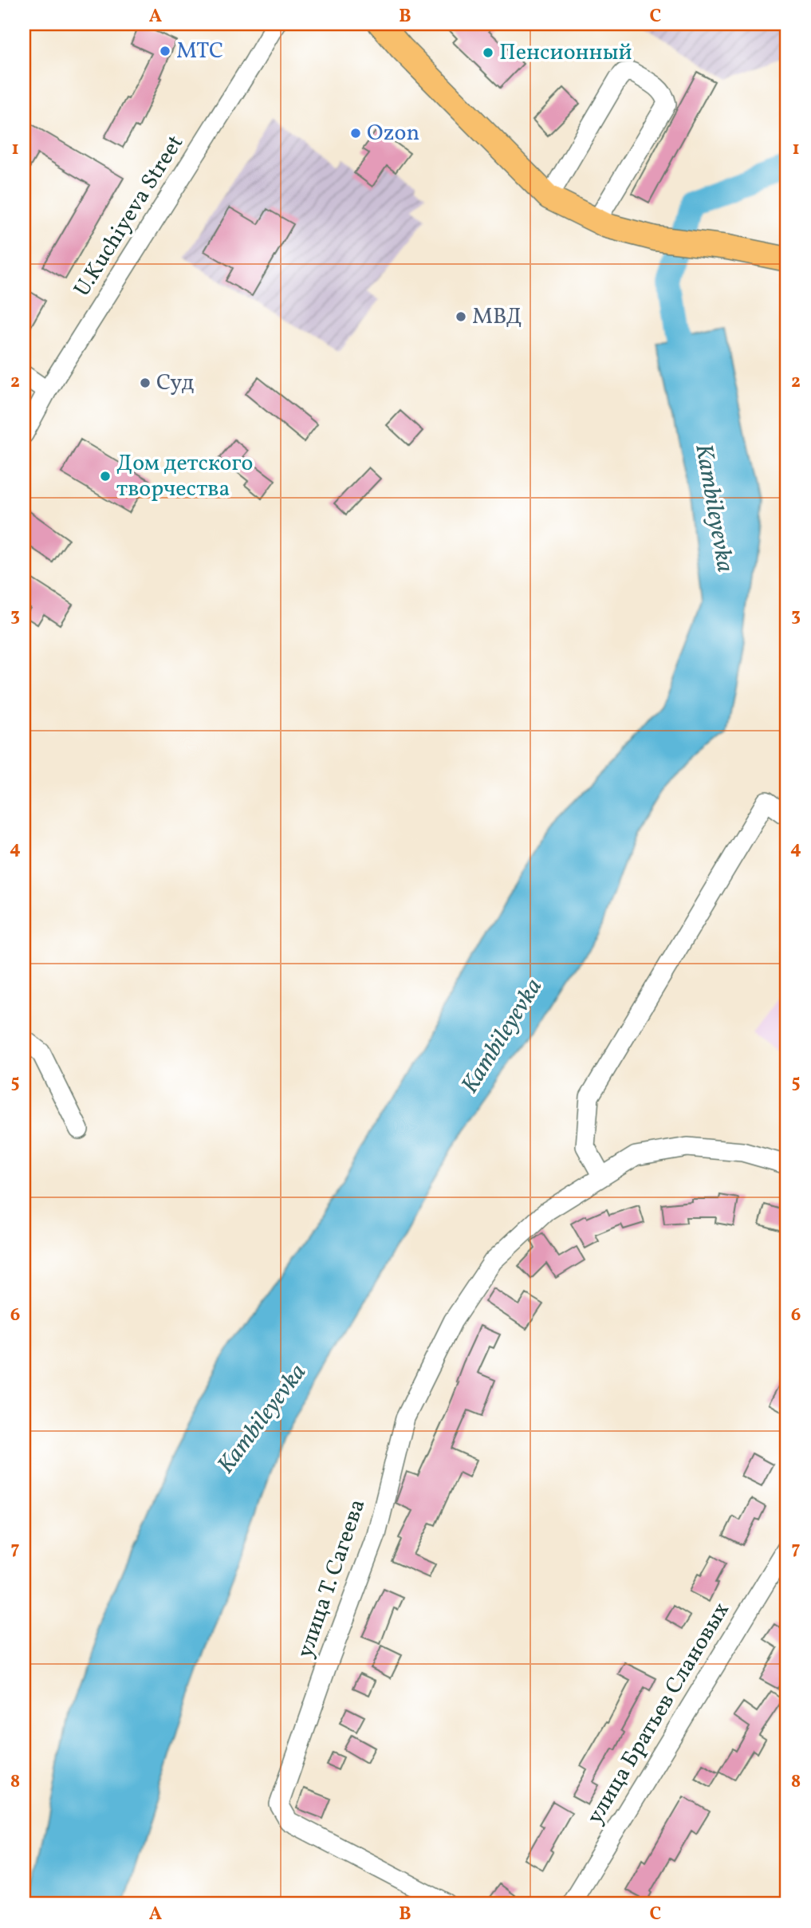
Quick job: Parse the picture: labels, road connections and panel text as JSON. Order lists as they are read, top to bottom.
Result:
{
  "streets": {
    "street": ["U.Kuchiyeva Street", "улица Т. Сагеева", "улица Братьев Слановых"]
  },
  "water": ["Kambileyevka"],
  "places": [
    "МТС",
    "Пенсионный",
    "Ozon",
    "МВД",
    "Суд",
    "Дом детского творчества"
  ],
  "grid": {
    "columns": ["A", "B", "C"],
    "rows": [
      "1",
      "2",
      "3",
      "4",
      "5",
      "6",
      "7",
      "8"
    ]
  }
}
